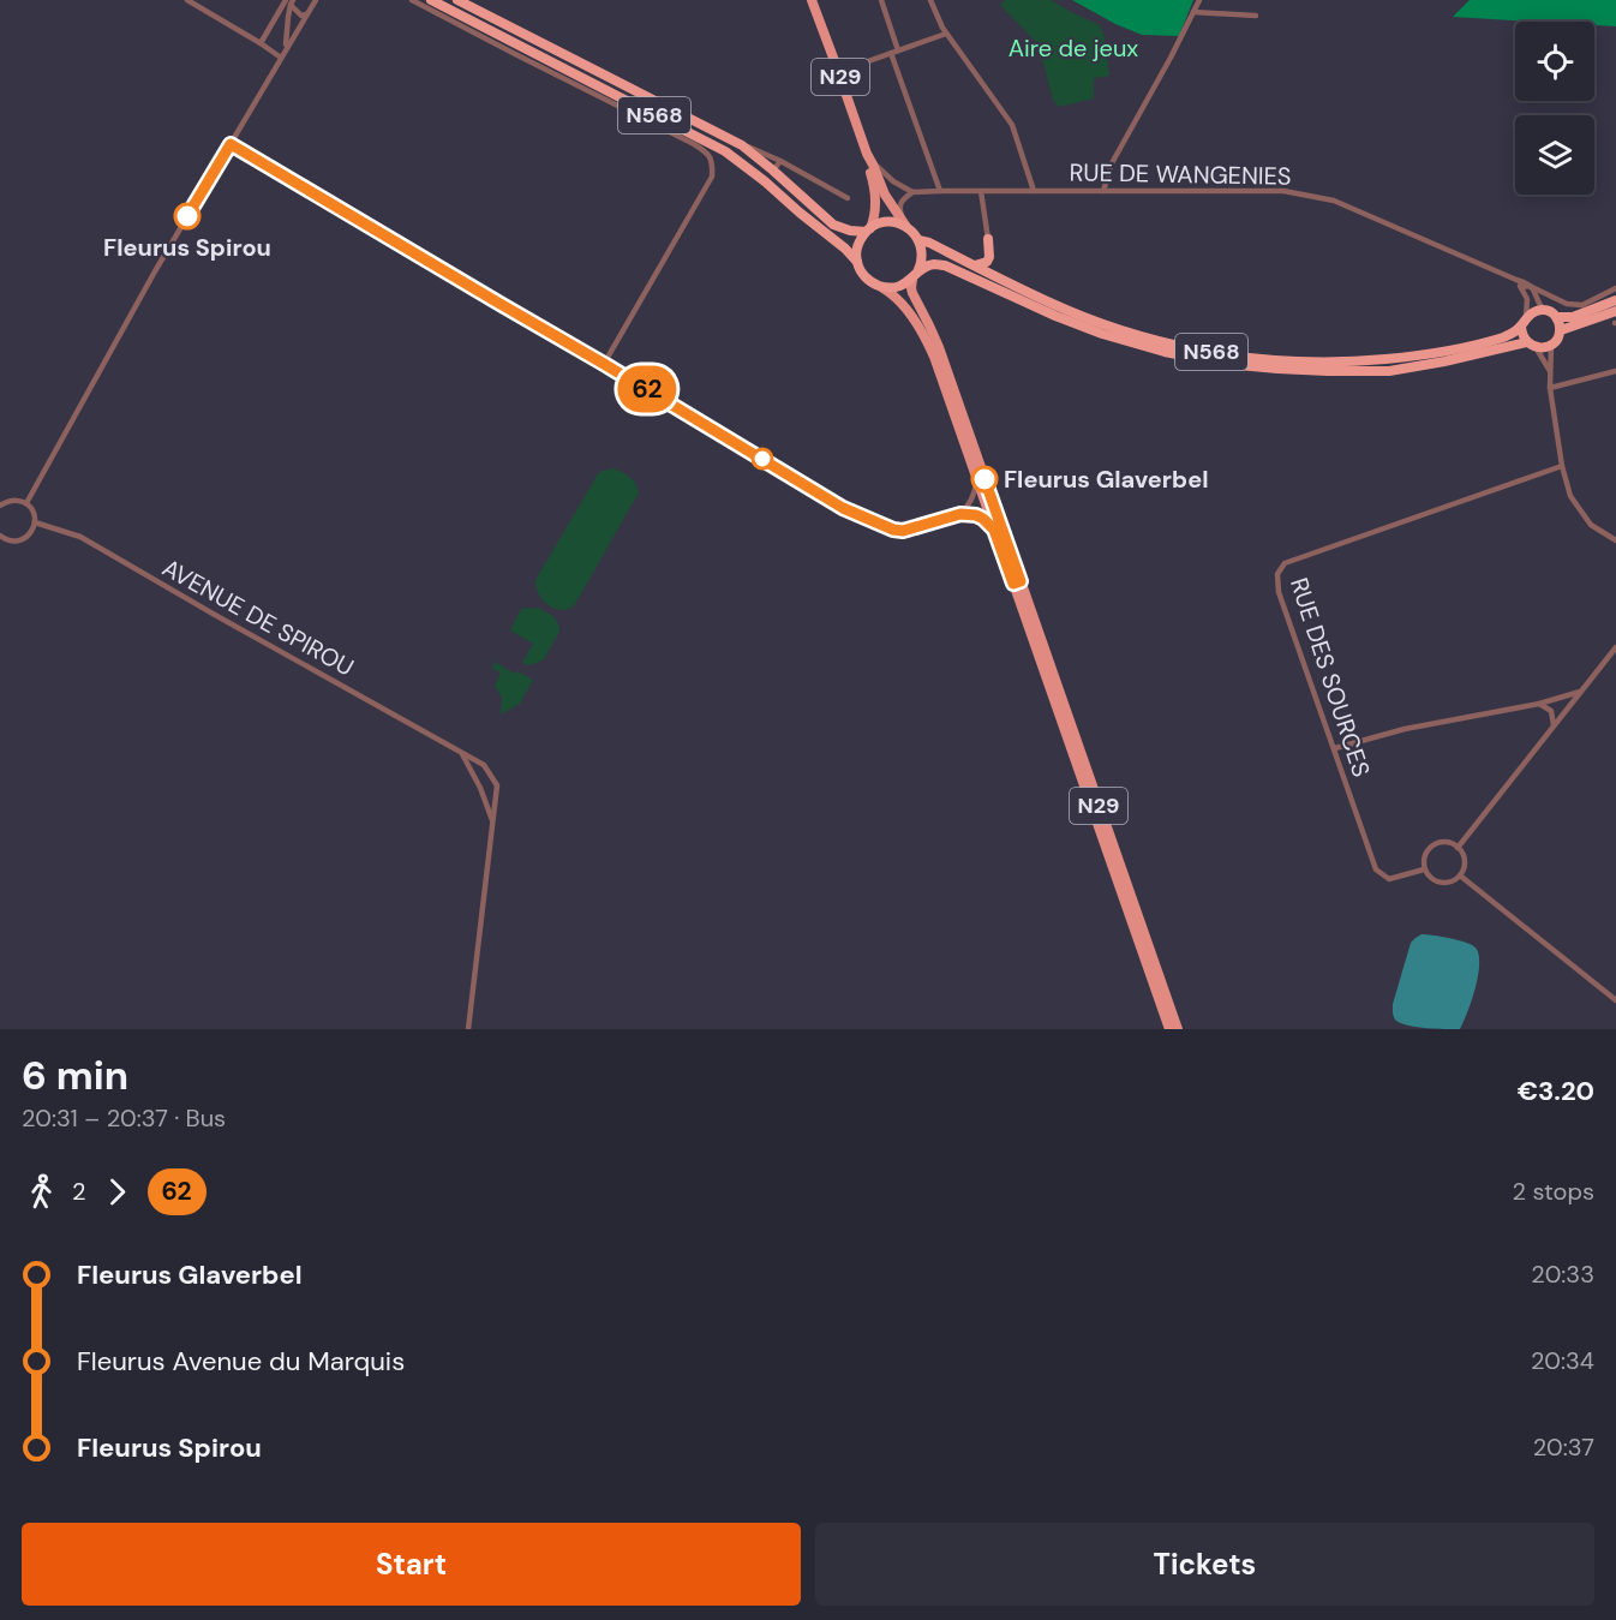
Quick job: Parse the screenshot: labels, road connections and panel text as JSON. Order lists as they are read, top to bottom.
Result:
{
  "streets": {
    "highway": ["N568"],
    "main road": ["N29"],
    "street": ["RUE DE WANGENIES", "AVENUE DE SPIROU", "RUE DES SOURCES"]
  },
  "crossings": [
    ["N29", "N568"]
  ],
  "parks": ["Aire de jeux"],
  "places": ["Fleurus Spirou", "Fleurus Glaverbel"],
  "lines": ["bus line 62"],
  "page": {
    "on_map": "62",
    "heading": ["6 min", "20:31 – 20:37 · Bus", "€3.20"],
    "legs": ["2", "62", "2 stops"],
    "list": [
      {
        "name": "Fleurus Glaverbel",
        "value": "20:33"
      },
      {
        "name": "Fleurus Avenue du Marquis",
        "value": "20:34"
      },
      {
        "name": "Fleurus Spirou",
        "value": "20:37"
      }
    ],
    "buttons": ["Start", "Tickets"]
  }
}
